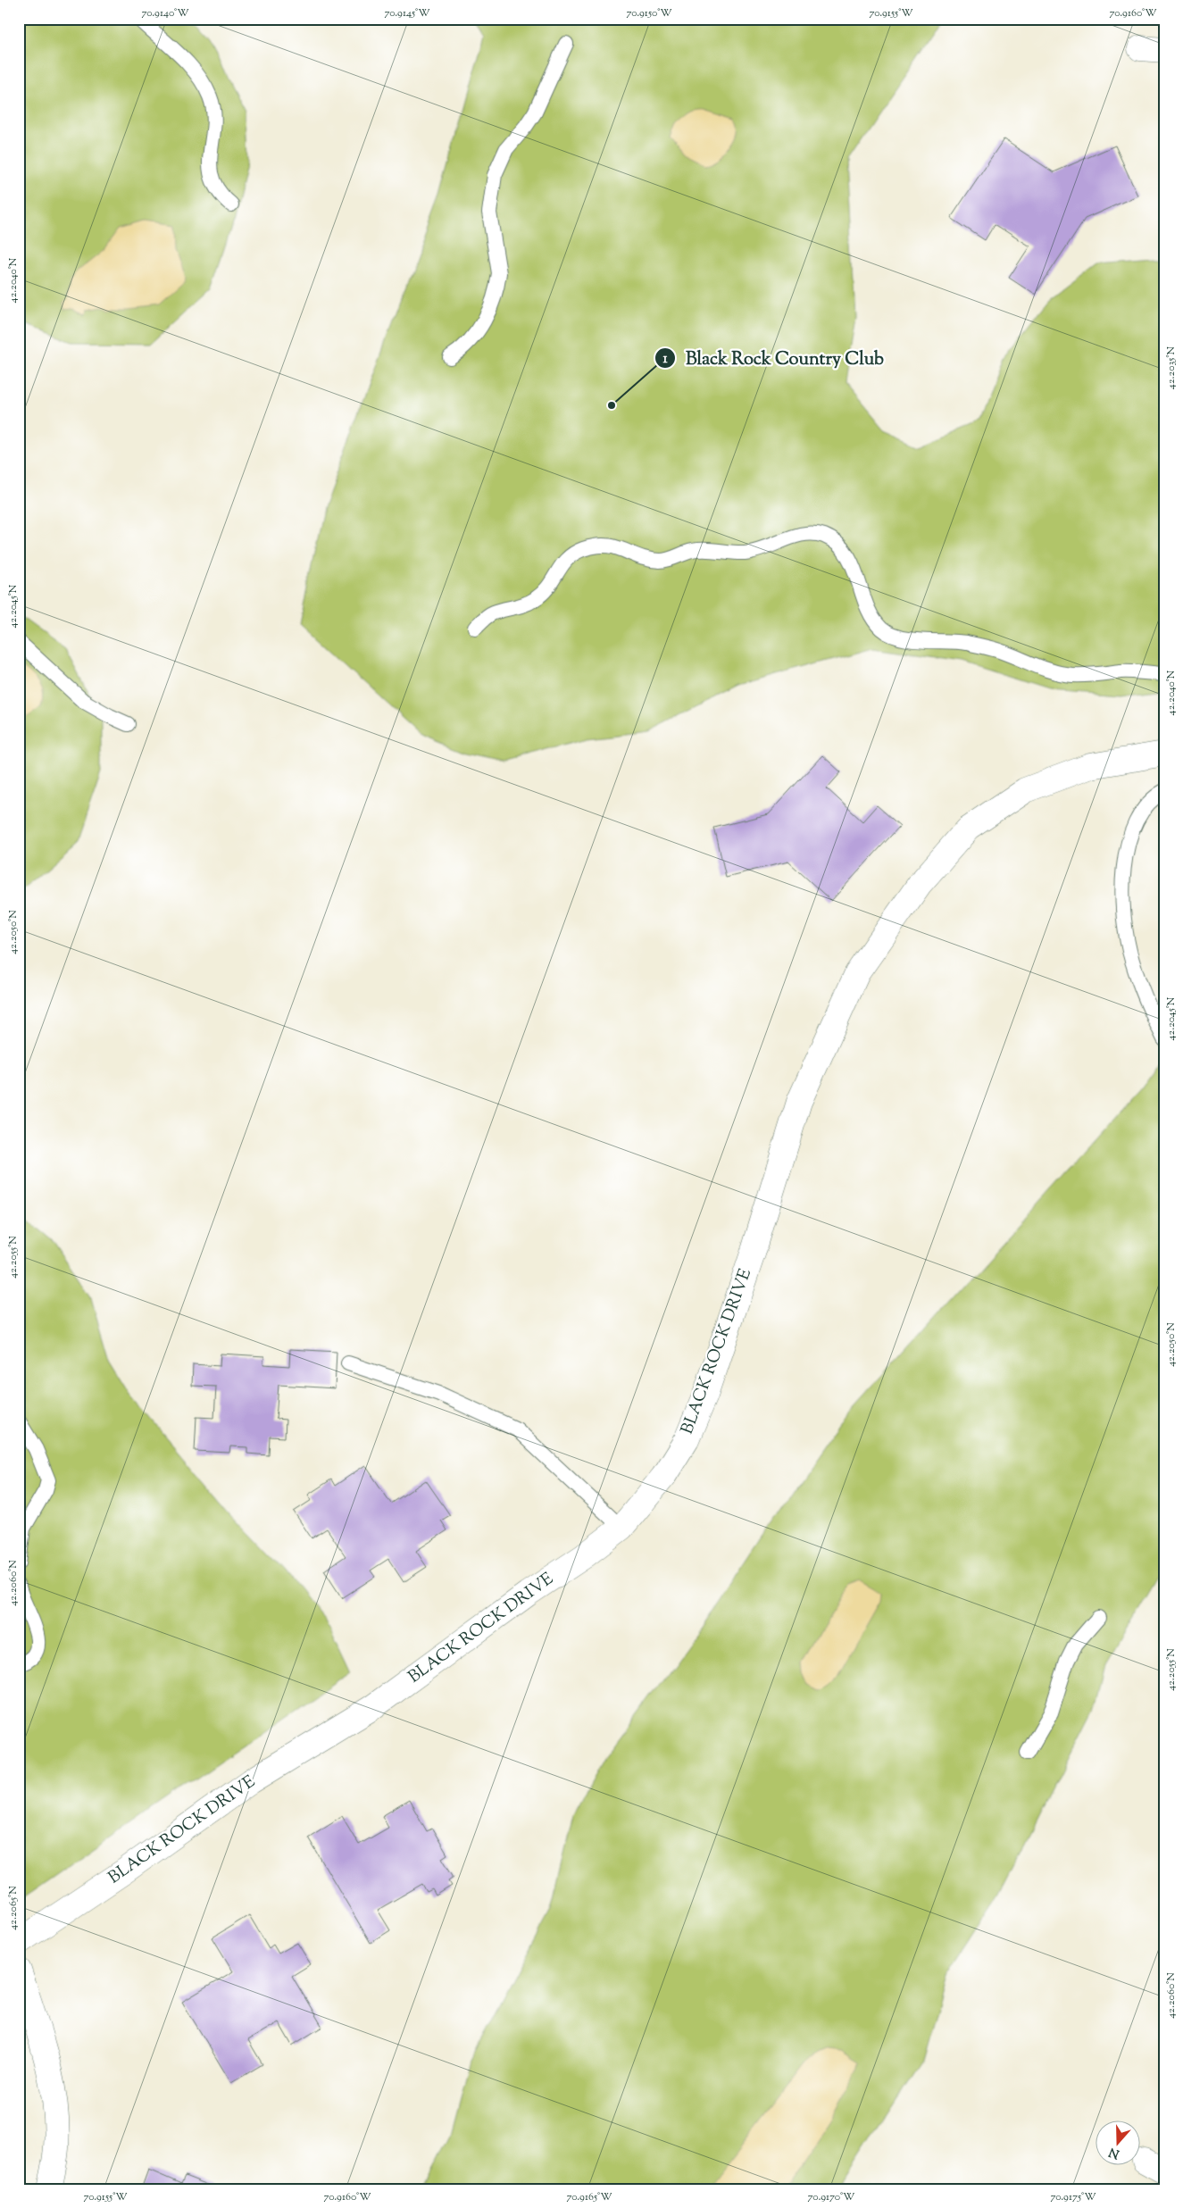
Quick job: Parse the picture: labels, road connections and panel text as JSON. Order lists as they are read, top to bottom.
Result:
{
  "streets": {
    "street": ["BLACK ROCK DRIVE"]
  },
  "places": ["Black Rock Country Club"],
  "north": "bottom",
  "coordinates": [
    "70.9140°W",
    "70.9145°W",
    "70.9150°W",
    "70.9155°W",
    "70.9160°W",
    "42.2040°N",
    "42.2035°N",
    "42.2045°N",
    "42.2050°N",
    "42.2055°N",
    "42.2060°N",
    "42.2065°N",
    "70.9165°W",
    "70.9170°W",
    "70.9175°W"
  ]
}
